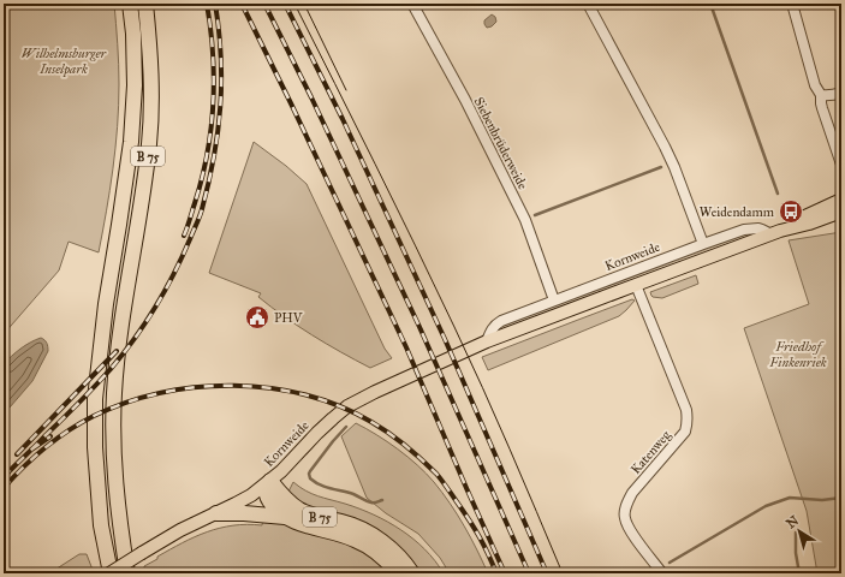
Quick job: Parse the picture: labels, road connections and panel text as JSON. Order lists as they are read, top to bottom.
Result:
{
  "streets": {
    "highway": ["B 75"],
    "main road": ["Kornweide"],
    "street": ["Siebenbrüderweide", "Katenweg"]
  },
  "crossings": [
    ["Siebenbrüderweide", "Kornweide"],
    ["B 75", "Kornweide"],
    ["Kornweide", "Katenweg"]
  ],
  "parks": ["Wilhelmsburger Inselpark", "Friedhof Finkenriek"],
  "places": {
    "bus stop": ["Weidendamm"],
    "public building": ["PHV"]
  },
  "north": "top left"
}
